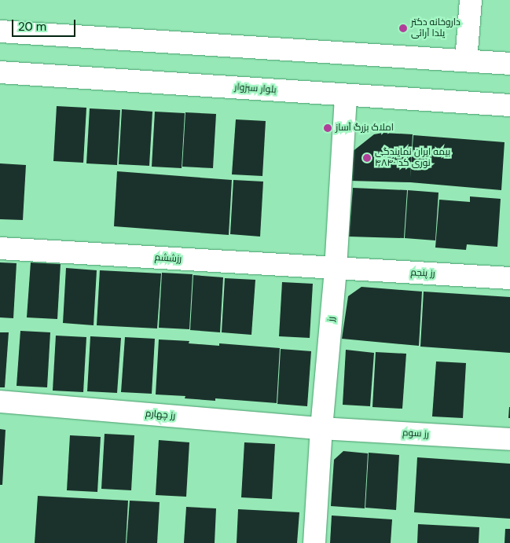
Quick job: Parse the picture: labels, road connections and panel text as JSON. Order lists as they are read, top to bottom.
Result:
{
  "streets": {
    "street": [
      "بلوار سبزوار",
      "رزششم",
      "رز پنجم",
      "رز",
      "رز چهارم",
      "رز سوم"
    ]
  },
  "crossings": [
    ["بلوار سبزوار", "رز"],
    ["رزششم", "رز پنجم"],
    ["رزششم", "رز"],
    ["رز پنجم", "رز"],
    ["رز", "رز چهارم"],
    ["رز", "رز سوم"],
    ["رز چهارم", "رز سوم"]
  ],
  "places": ["داروخانه دکتر یلدا آرائی", "املاک بزرگ آساز", "بیمه ایران نمایندگی نوری کد ۴۸۴۰"],
  "scale_bar": "20 m"
}
